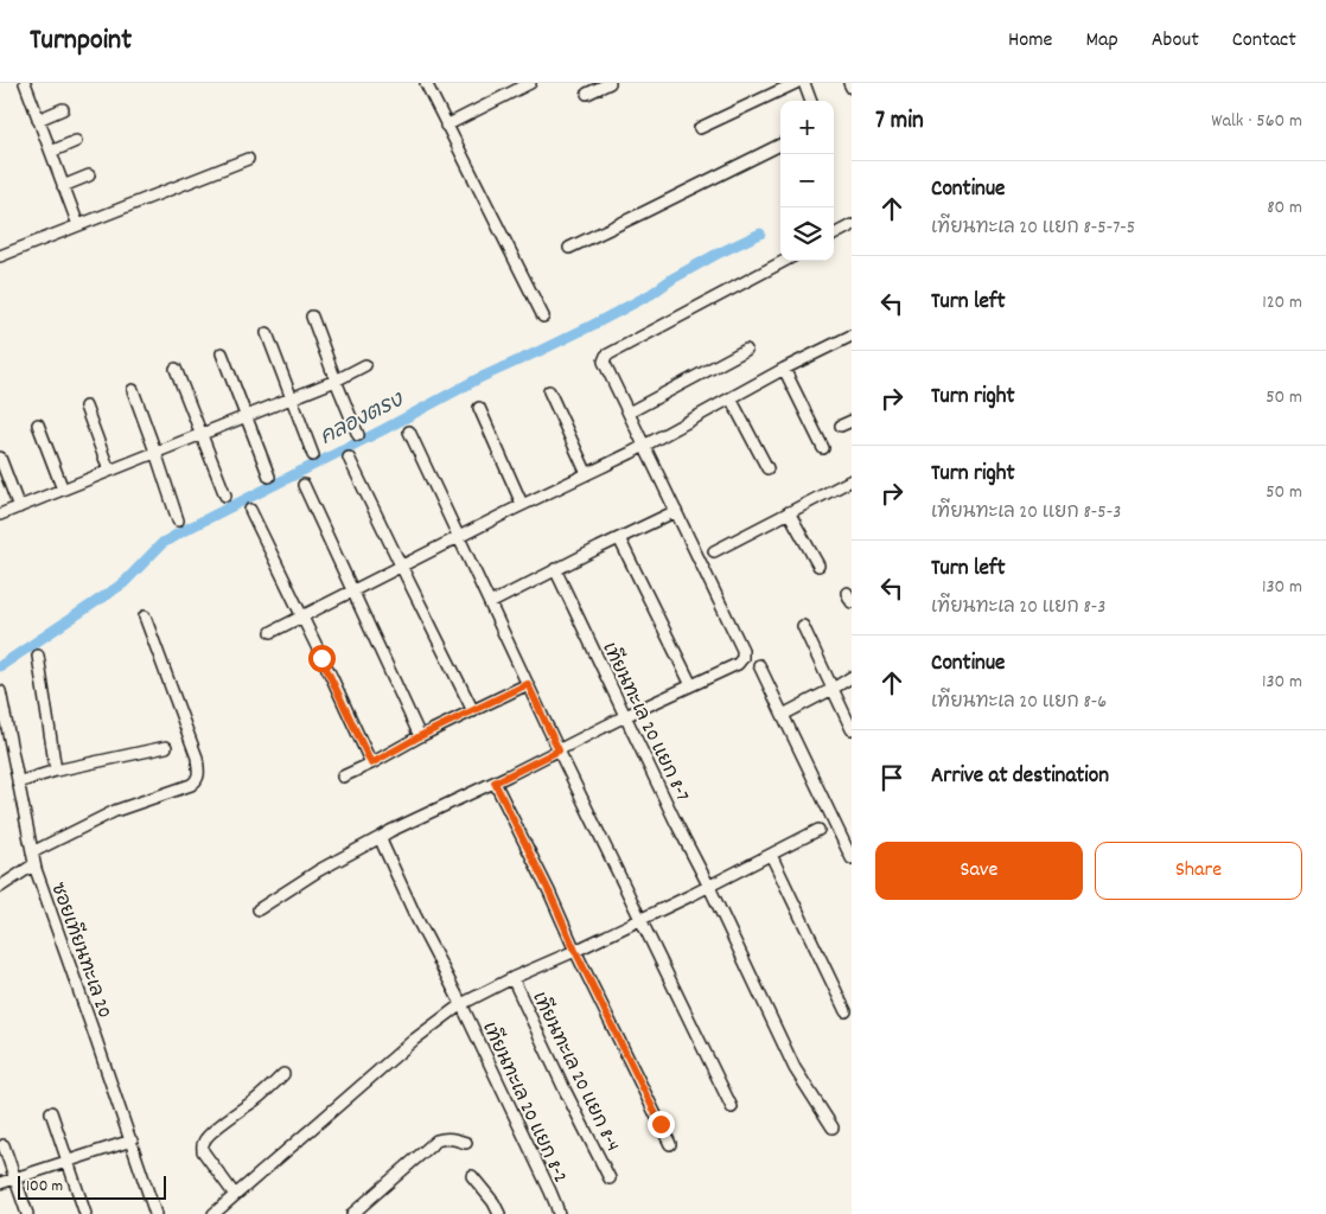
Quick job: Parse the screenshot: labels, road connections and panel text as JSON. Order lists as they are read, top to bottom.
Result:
{
  "streets": {
    "street": [
      "เทียนทะเล 20 แยก 8-7",
      "ซอยเทียนทะเล 20",
      "เทียนทะเล 20 แยก 8-4",
      "เทียนทะเล 20 แยก 8-2"
    ]
  },
  "water": ["คลองตรง"],
  "scale_bar": "100 m",
  "page": {
    "header": "Turnpoint",
    "nav": [
      "Home",
      "Map",
      "About",
      "Contact"
    ],
    "heading": ["7 min", "Walk · 560 m"],
    "map_buttons": ["+", "−"],
    "list": [
      ["Continue", "เทียนทะเล 20 แยก 8-5-7-5", "80 m"],
      ["Turn left", "120 m"],
      ["Turn right", "50 m"],
      ["Turn right", "เทียนทะเล 20 แยก 8-5-3", "50 m"],
      ["Turn left", "เทียนทะเล 20 แยก 8-3", "130 m"],
      ["Continue", "เทียนทะเล 20 แยก 8-6", "130 m"],
      "Arrive at destination"
    ],
    "buttons": ["Save", "Share"],
    "scale": "100 m"
  }
}
